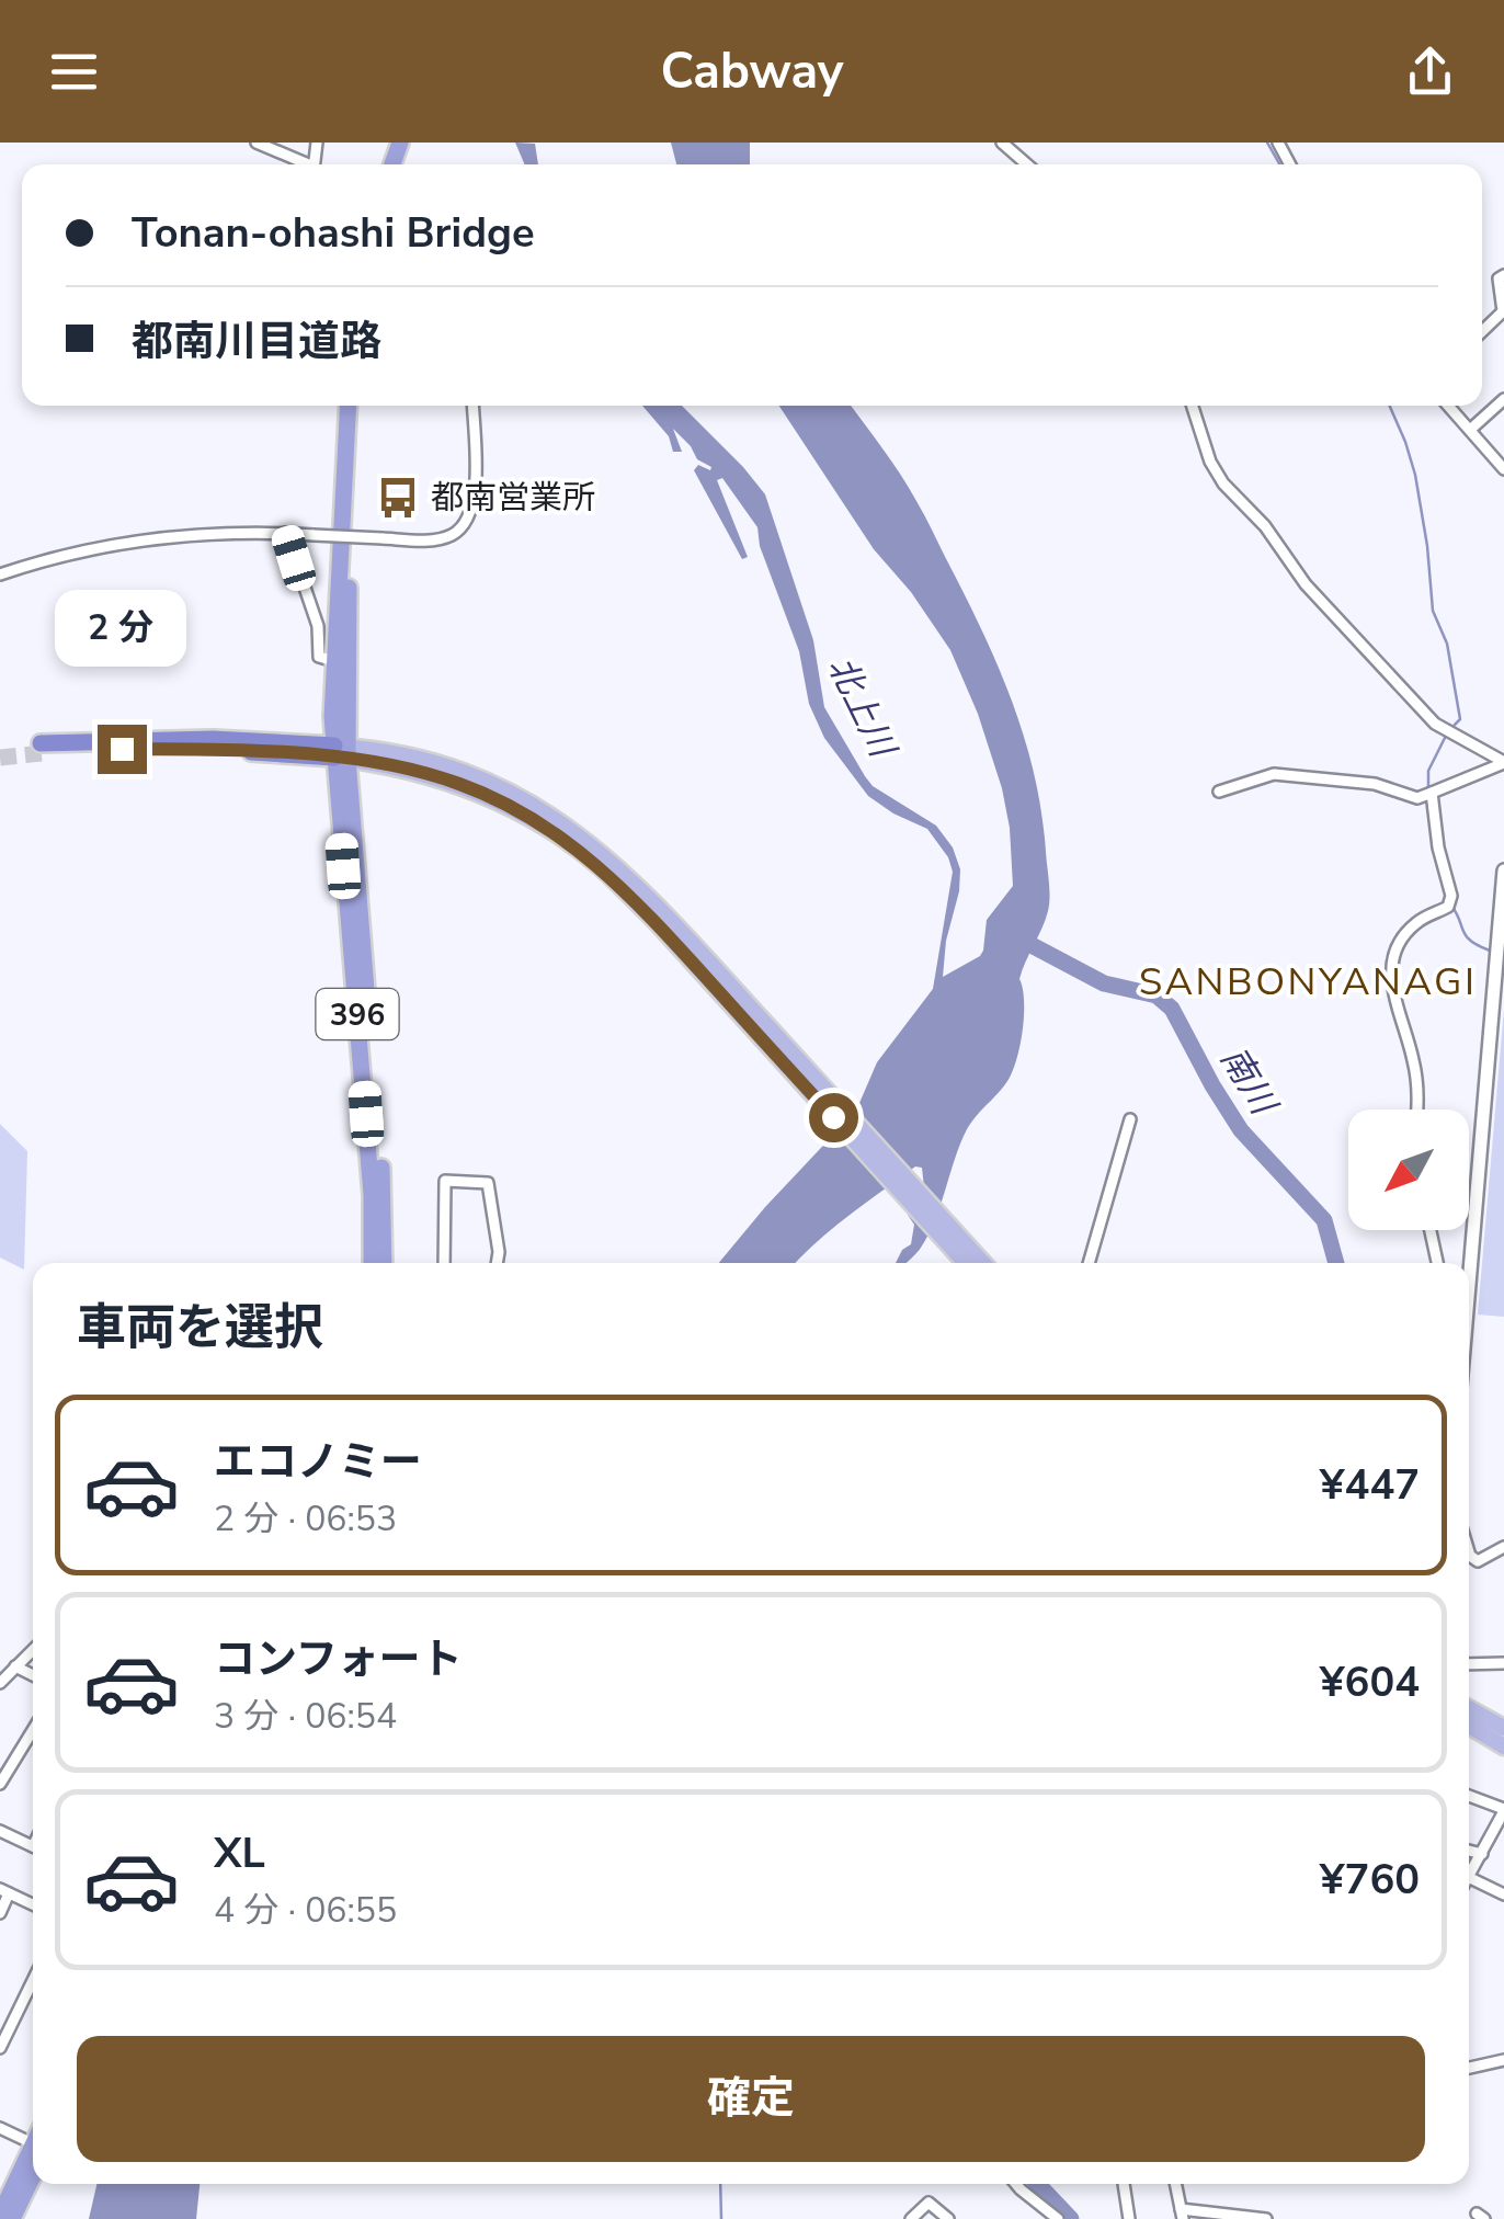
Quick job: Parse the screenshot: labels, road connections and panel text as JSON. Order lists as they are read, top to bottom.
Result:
{
  "streets": {
    "highway": ["396"]
  },
  "districts": ["SANBONYANAGI"],
  "water": ["北上川", "南川"],
  "places": {
    "bus stop": ["都南営業所"]
  },
  "north": "bottom left",
  "page": {
    "header": "Cabway",
    "banner": ["Tonan-ohashi Bridge", "都南川目道路"],
    "bubble": "2 分",
    "heading": "車両を選択",
    "list": [
      {
        "name": "エコノミー",
        "note": "2 分 · 06:53",
        "value": "¥447"
      },
      {
        "name": "コンフォート",
        "note": "3 分 · 06:54",
        "value": "¥604"
      },
      {
        "name": "XL",
        "note": "4 分 · 06:55",
        "value": "¥760"
      }
    ],
    "buttons": "確定"
  }
}
